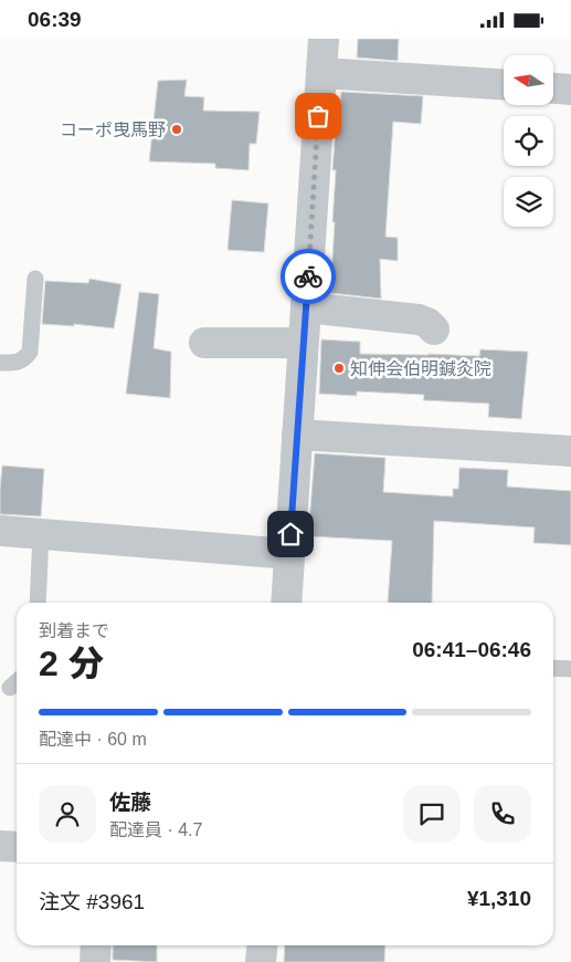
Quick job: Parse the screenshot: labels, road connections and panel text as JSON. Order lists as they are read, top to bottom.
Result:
{
  "places": ["コーポ曳馬野", "知伸会伯明鍼灸院"],
  "north": "left",
  "page": {
    "status": "06:39",
    "heading": ["2 分", "到着まで", "06:41–06:46"],
    "panel": [
      "佐藤",
      "配達員 · 4.7",
      "注文 #3961",
      "¥1,310"
    ],
    "bar": "配達中 · 60 m"
  }
}
